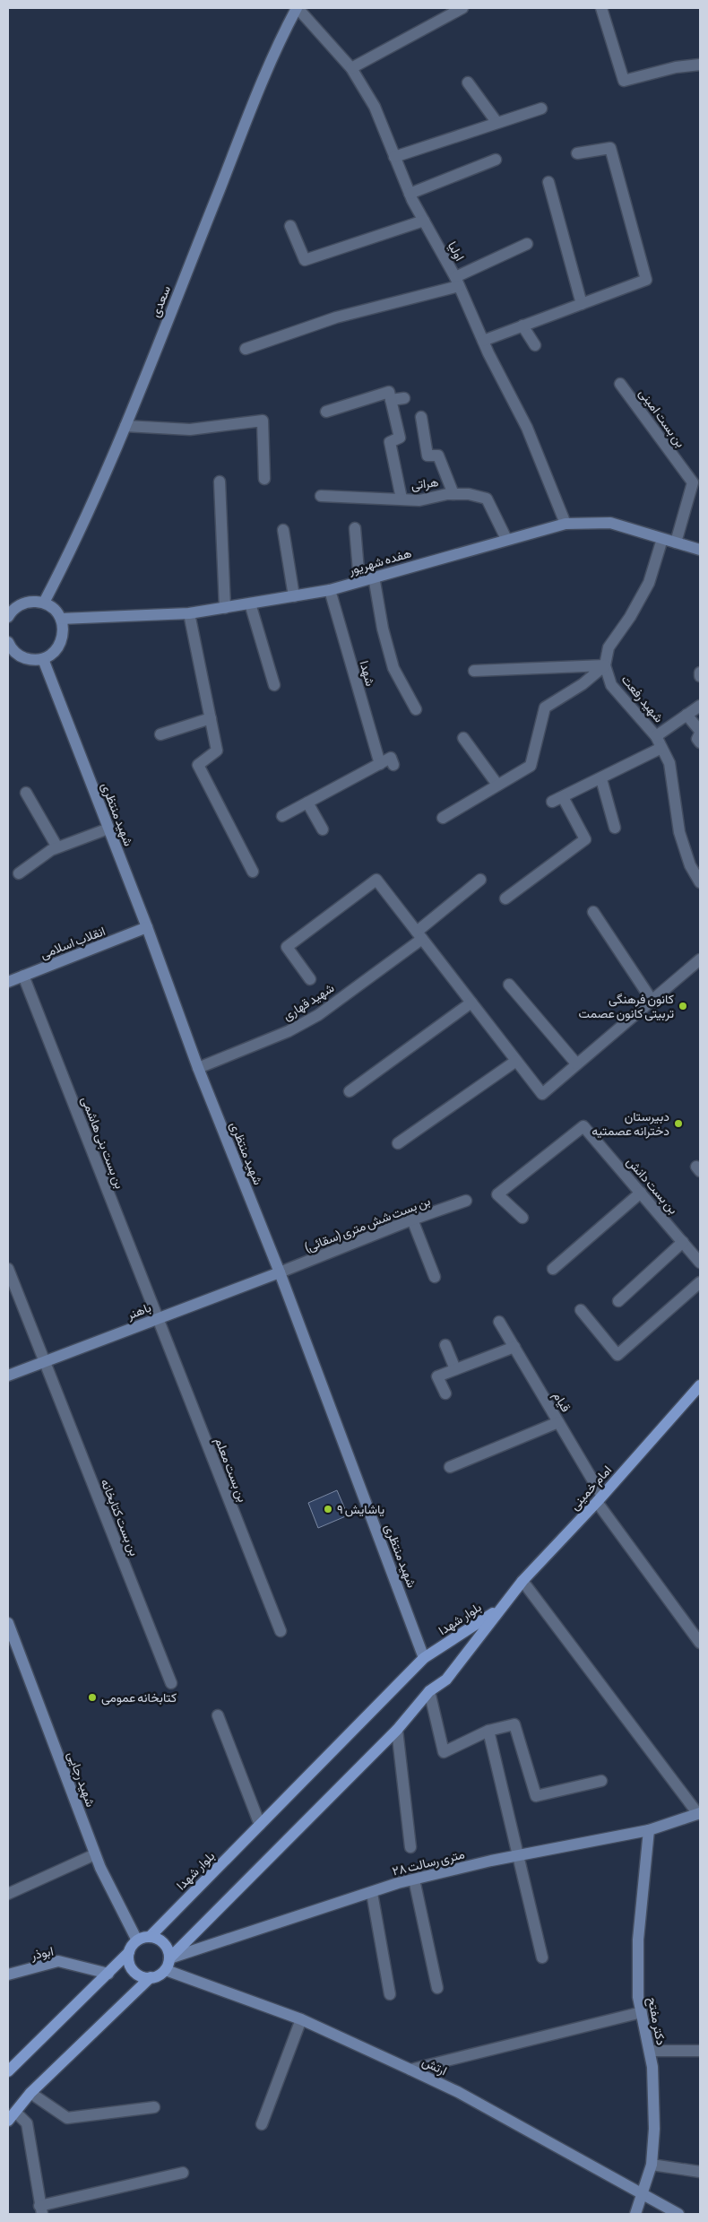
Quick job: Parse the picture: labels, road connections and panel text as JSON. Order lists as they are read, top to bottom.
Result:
{
  "streets": {
    "main road": ["امام خمینی", "بلوار شهدا"],
    "street": [
      "اولیا",
      "سعدی",
      "بن بست امینی",
      "هراتی",
      "هفده شهریور",
      "شهدا",
      "شهید رفعت",
      "شهید منتظری",
      "انقلاب اسلامی",
      "شهید قهاری",
      "بن بست بنی هاشمی",
      "بن بست دانش",
      "بن بست شش متری (سقائی)",
      "باهنر",
      "قیام",
      "بن بست معلم",
      "بن بست کتابخانه",
      "شهید رجایی",
      "۲۸ متری رسالت",
      "ابوذر",
      "دکتر مفتح",
      "ارتش"
    ]
  },
  "crossings": [
    ["اولیا", "سعدی"],
    ["اولیا", "هفده شهریور"],
    ["بن بست امینی", "هفده شهریور"],
    ["هراتی", "هفده شهریور"],
    ["هفده شهریور", "شهدا"],
    ["شهید منتظری", "انقلاب اسلامی"],
    ["شهید منتظری", "شهید قهاری"],
    ["شهید منتظری", "بن بست شش متری (سقائی)"],
    ["شهید منتظری", "باهنر"],
    ["شهید منتظری", "بلوار شهدا"],
    ["انقلاب اسلامی", "بن بست بنی هاشمی"],
    ["بن بست بنی هاشمی", "باهنر"],
    ["بن بست بنی هاشمی", "بن بست معلم"],
    ["بن بست شش متری (سقائی)", "باهنر"],
    ["باهنر", "بن بست معلم"],
    ["باهنر", "بن بست کتابخانه"],
    ["قیام", "امام خمینی"],
    ["امام خمینی", "بلوار شهدا"],
    ["بلوار شهدا", "شهید رجایی"],
    ["بلوار شهدا", "۲۸ متری رسالت"],
    ["بلوار شهدا", "ارتش"],
    ["شهید رجایی", "۲۸ متری رسالت"],
    ["شهید رجایی", "ارتش"],
    ["۲۸ متری رسالت", "دکتر مفتح"],
    ["۲۸ متری رسالت", "ارتش"],
    ["دکتر مفتح", "ارتش"]
  ],
  "places": [
    "کانون فرهنگی تربیتی کانون عصمت",
    "دبیرستان دخترانه عصمتیه",
    "یاشایش ۹",
    "کتابخانه عمومی"
  ]
}
